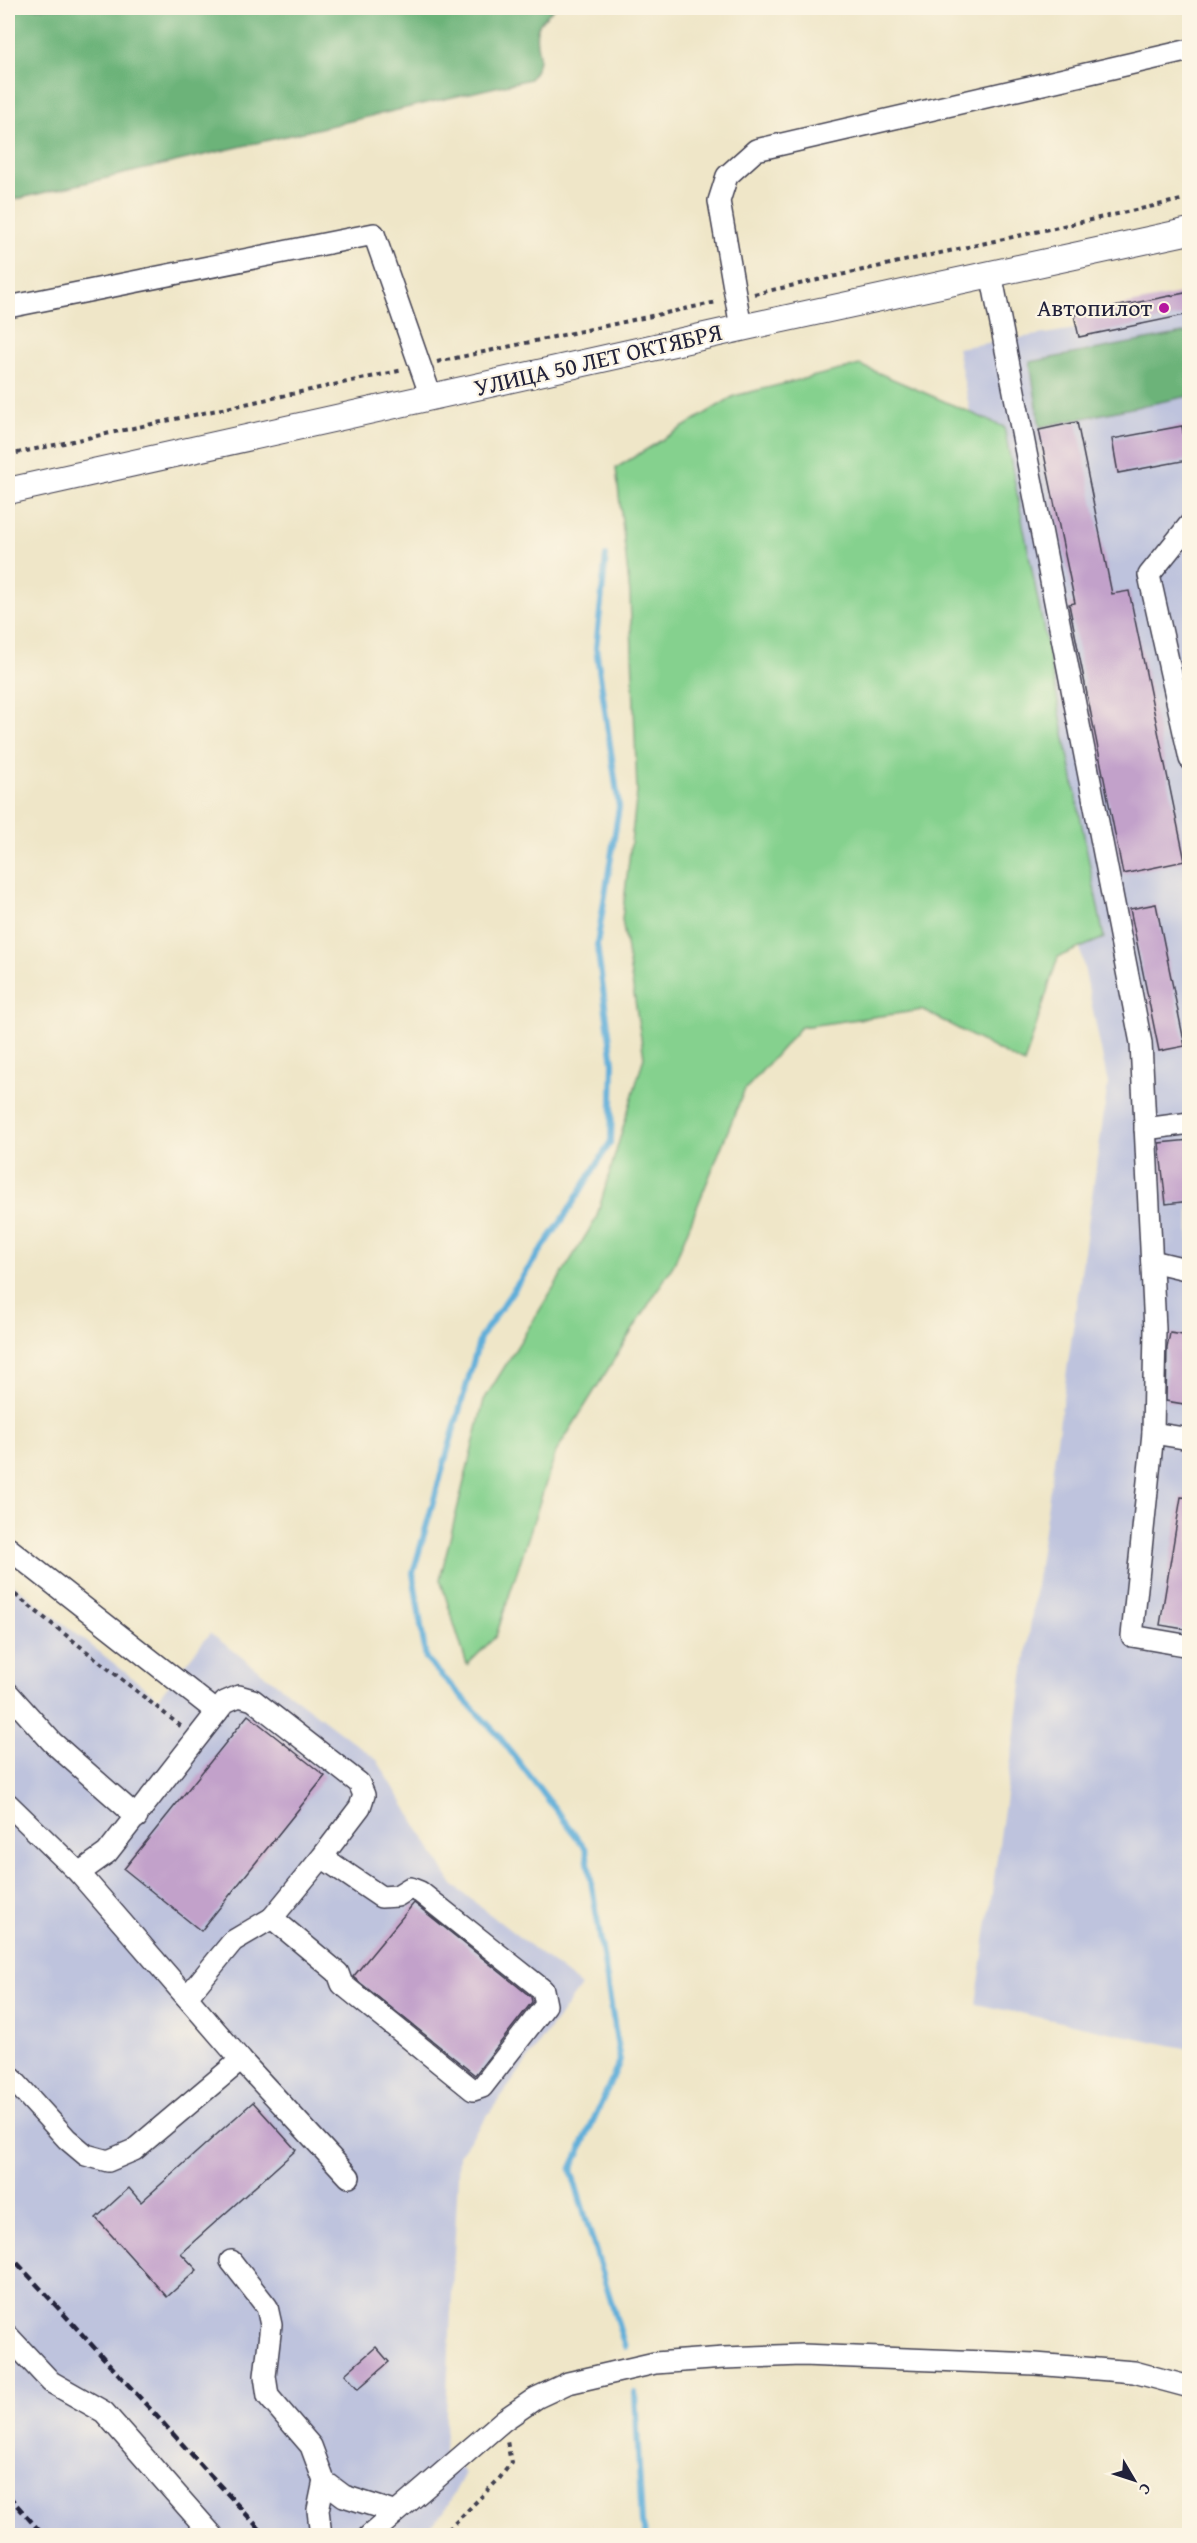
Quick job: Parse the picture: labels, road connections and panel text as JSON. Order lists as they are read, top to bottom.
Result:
{
  "streets": {
    "main road": ["УЛИЦА 50 ЛЕТ ОКТЯБРЯ"]
  },
  "places": ["Автопилот"],
  "north": "bottom right"
}
